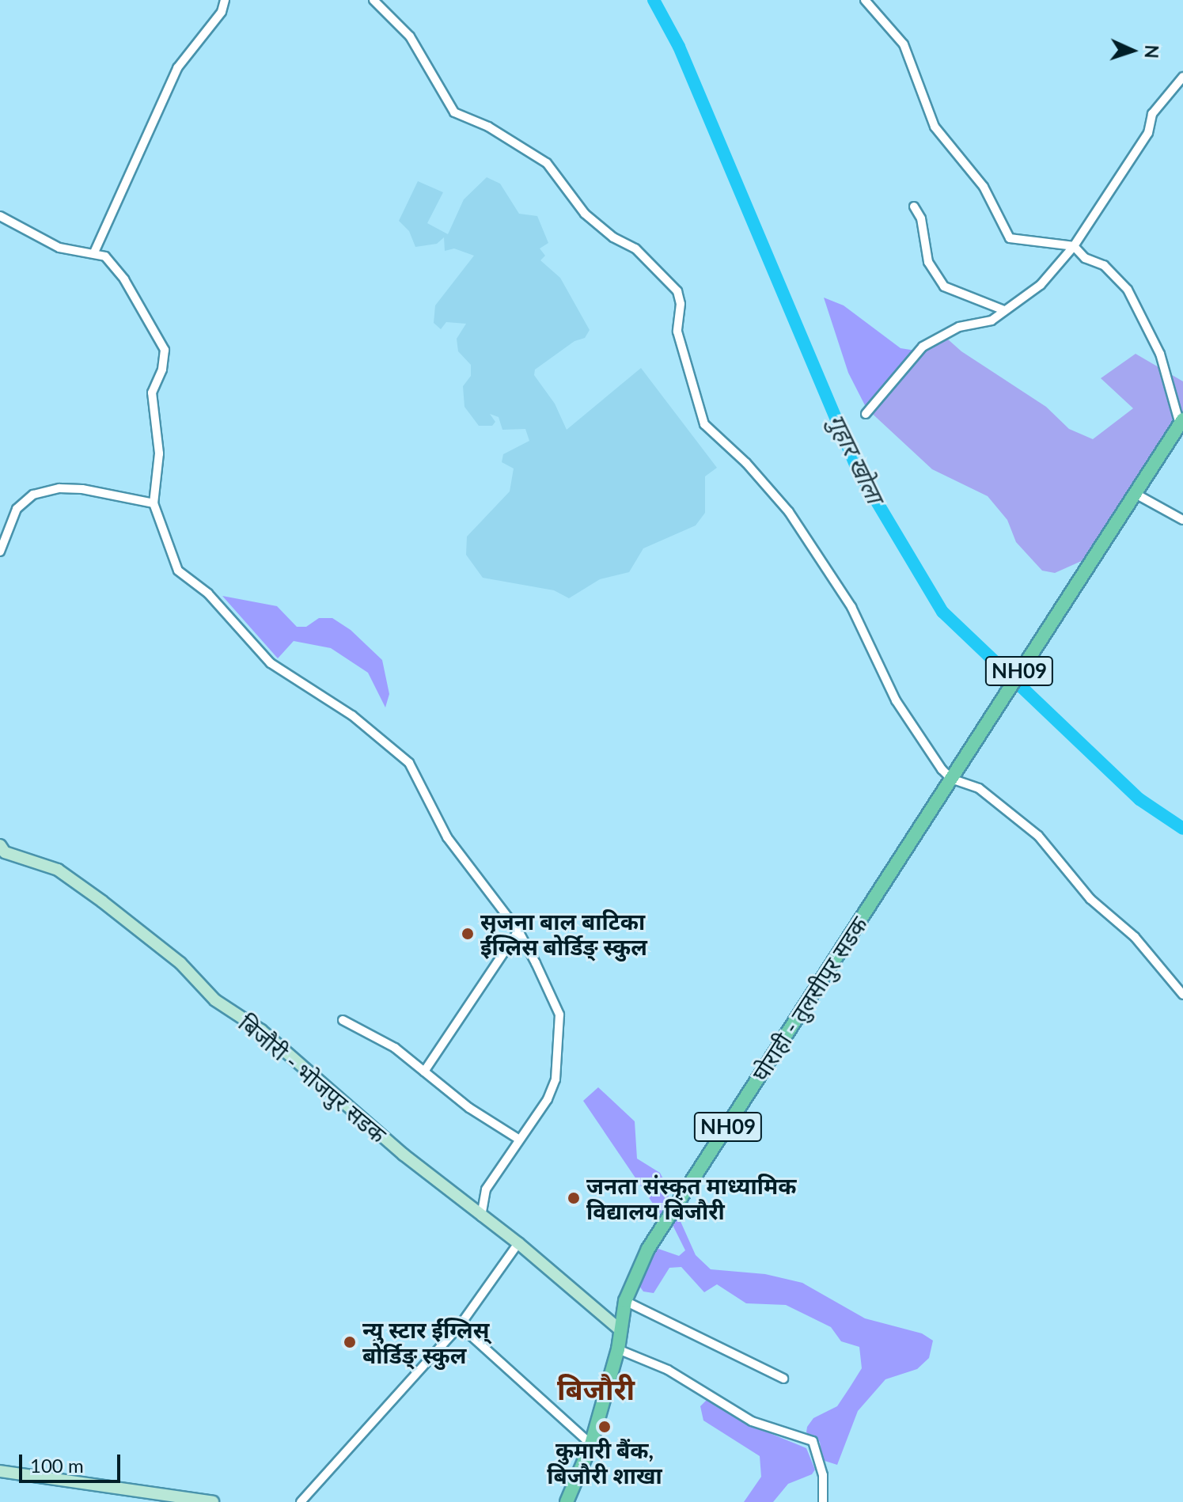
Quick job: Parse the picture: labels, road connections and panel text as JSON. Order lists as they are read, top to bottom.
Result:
{
  "streets": {
    "main road": ["NH09", "घोराही - तुलसीपुर सडक"],
    "street": ["बिजौरी - भोजपुर सडक"]
  },
  "crossings": [
    ["NH09", "घोराही - तुलसीपुर सडक"],
    ["घोराही - तुलसीपुर सडक", "बिजौरी - भोजपुर सडक"]
  ],
  "districts": ["बिजौरी"],
  "water": ["गुहार खोला"],
  "places": [
    "सृजना बाल बाटिका ईंग्लिस बोर्डिङ् स्कुल",
    "जनता संस्कृत माध्यामिक विद्यालय बिजौरी",
    "न्यु स्टार ईंग्लिस् बोर्डिङ् स्कुल",
    "कुमारी बैंक, बिजौरी शाखा"
  ],
  "scale_bar": "100 m",
  "north": "right"
}
